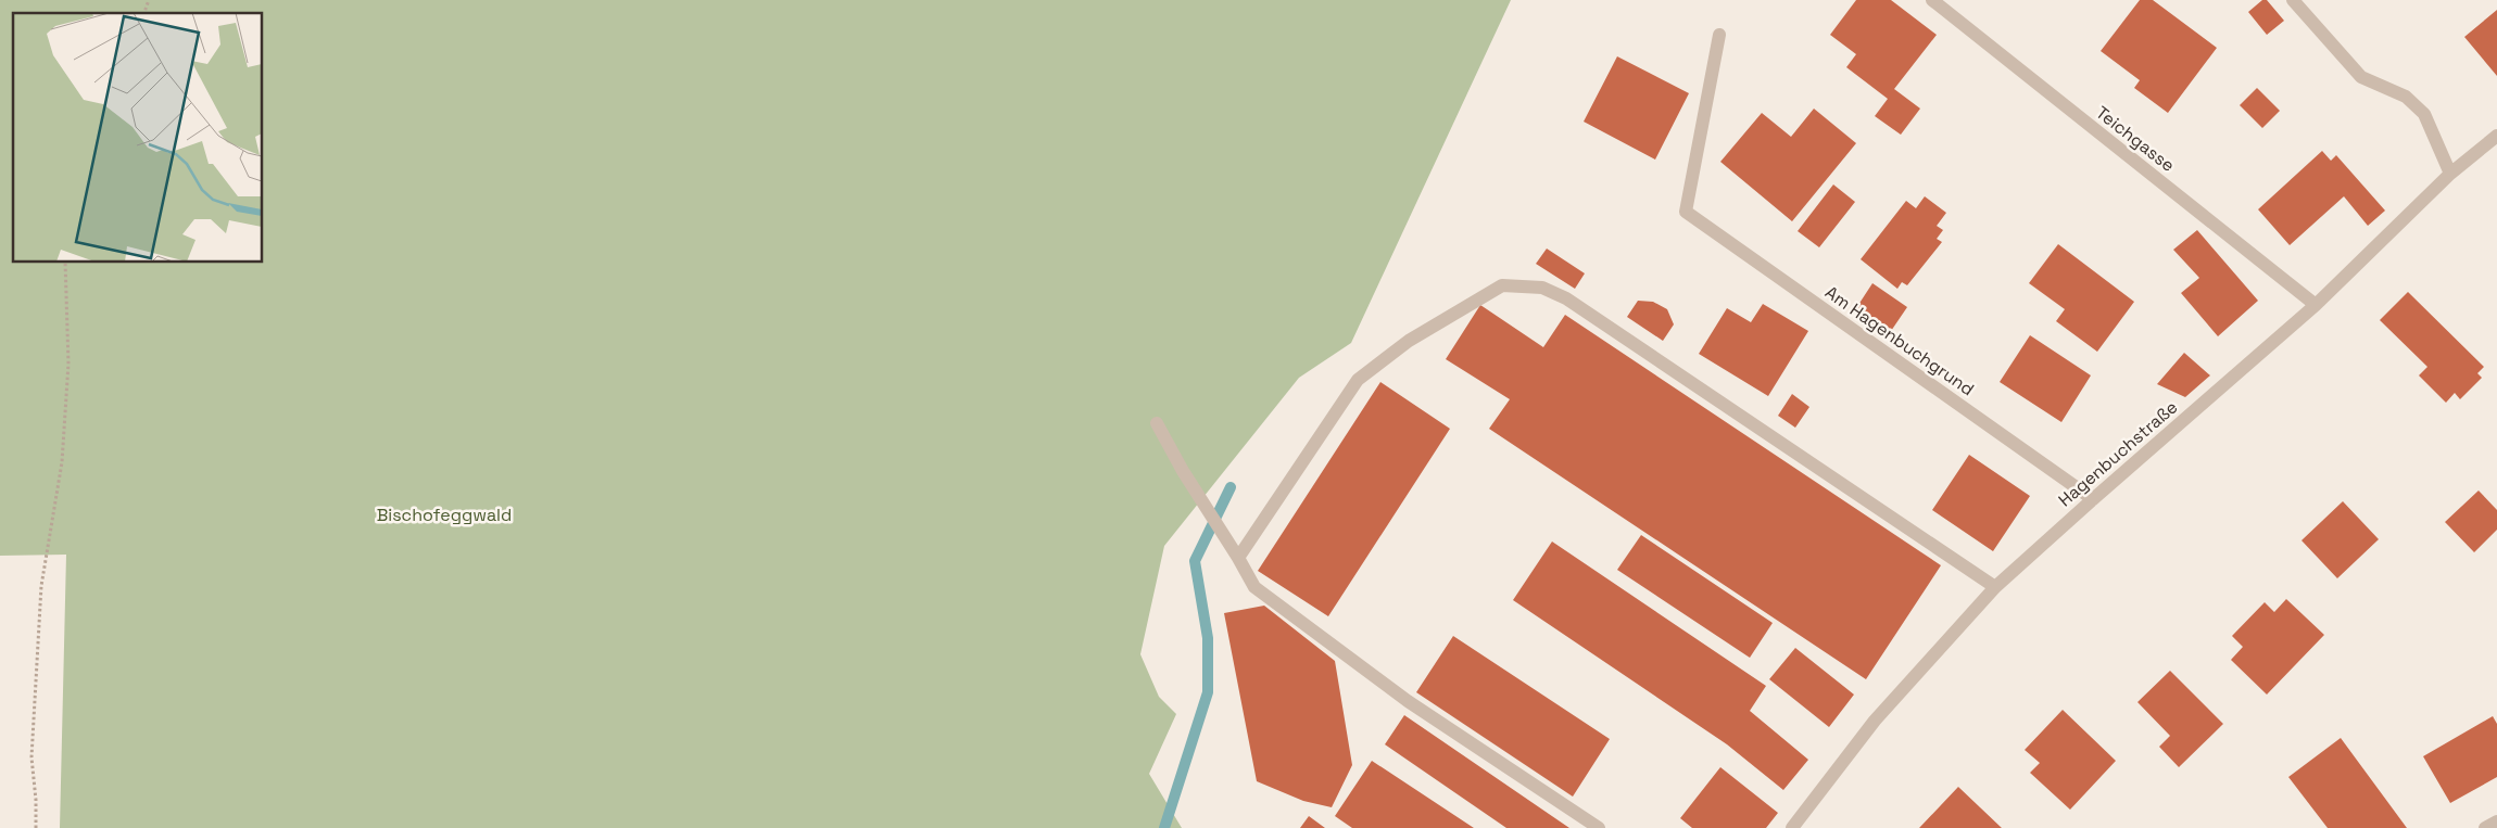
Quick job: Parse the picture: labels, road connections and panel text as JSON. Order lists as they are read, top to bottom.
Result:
{
  "streets": {
    "street": ["Teichgasse", "Am Hagenbuchgrund", "Hagenbuchstraße"]
  },
  "crossings": [
    ["Teichgasse", "Hagenbuchstraße"],
    ["Am Hagenbuchgrund", "Hagenbuchstraße"]
  ],
  "parks": ["Bischofeggwald"]
}
